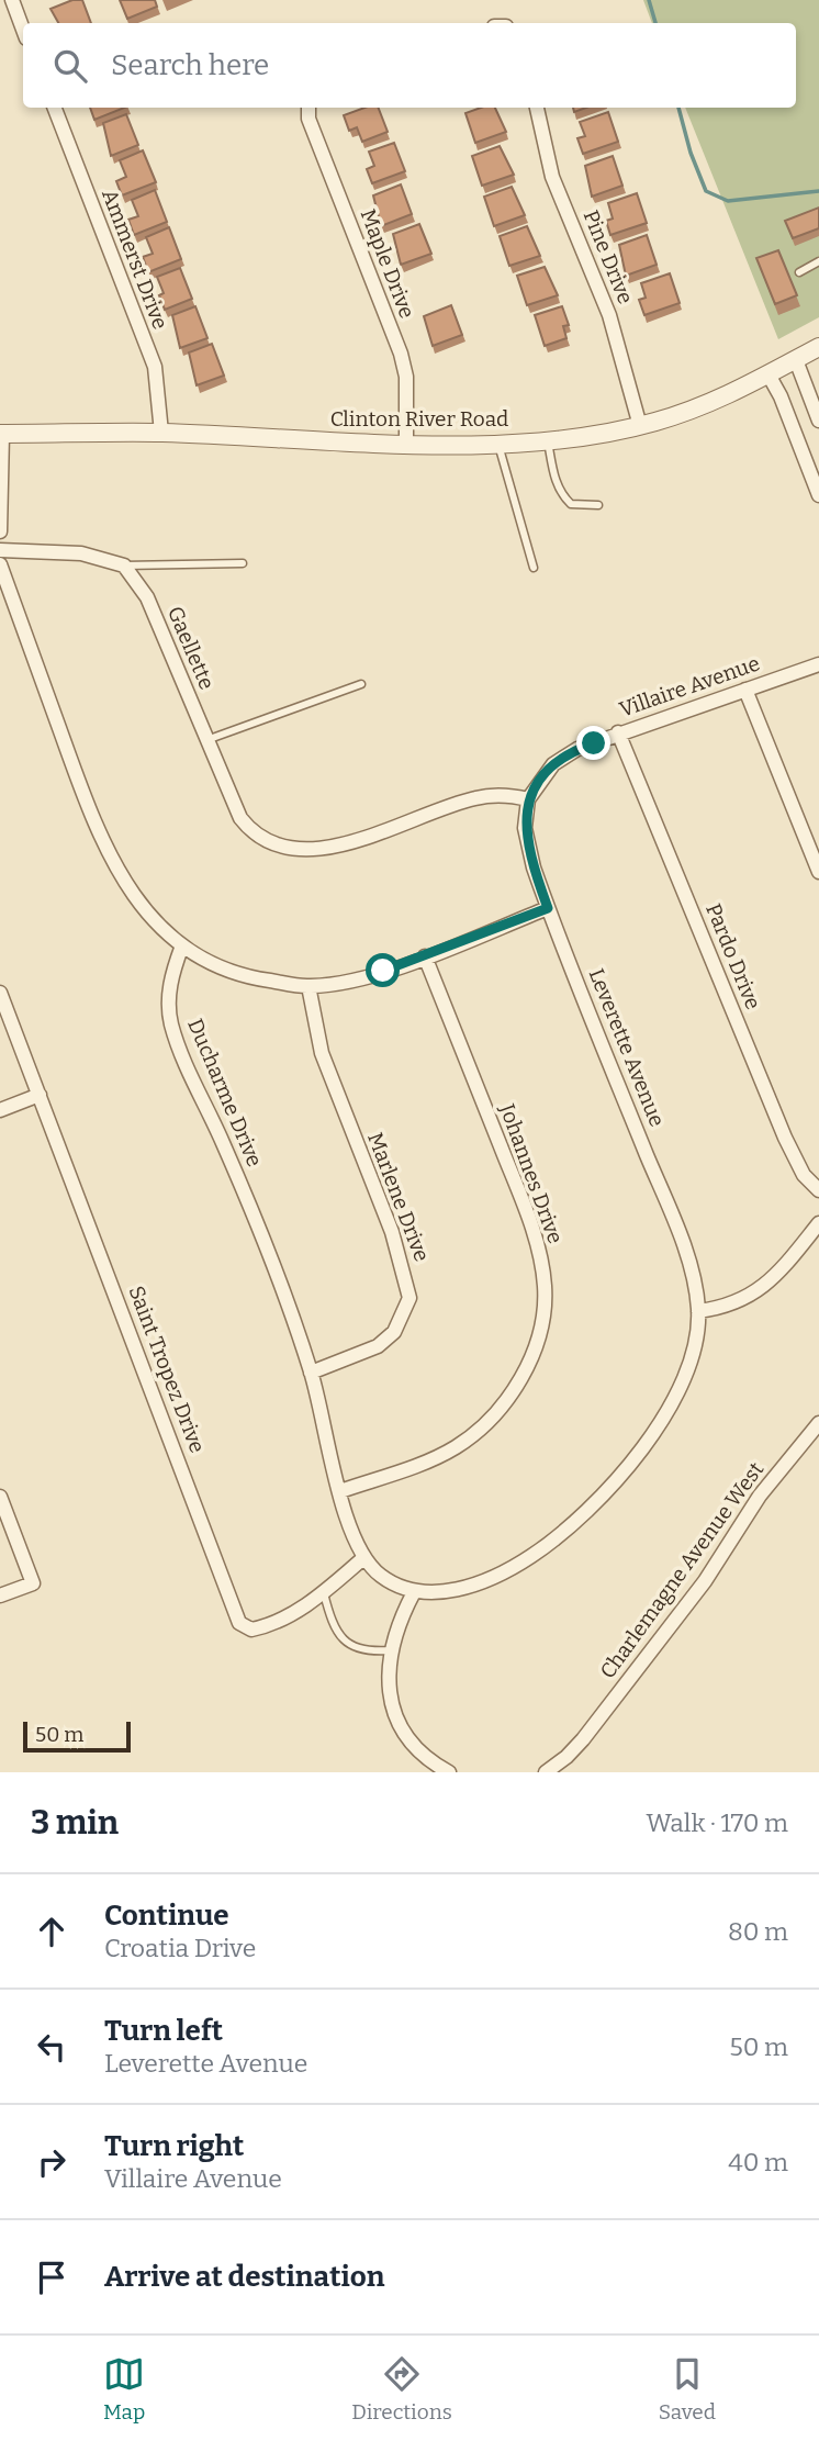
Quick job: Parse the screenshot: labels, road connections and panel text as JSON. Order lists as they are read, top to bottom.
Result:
{
  "streets": {
    "street": [
      "Pine Drive",
      "Ammerst Drive",
      "Maple Drive",
      "Clinton River Road",
      "Gaellette",
      "Villaire Avenue",
      "Pardo Drive",
      "Leverette Avenue",
      "Ducharme Drive",
      "Johannes Drive",
      "Marlene Drive",
      "Saint Tropez Drive",
      "Charlemagne Avenue West"
    ]
  },
  "crossings": [
    ["Pine Drive", "Clinton River Road"],
    ["Ammerst Drive", "Clinton River Road"],
    ["Maple Drive", "Clinton River Road"],
    ["Gaellette", "Villaire Avenue"],
    ["Gaellette", "Leverette Avenue"],
    ["Villaire Avenue", "Pardo Drive"],
    ["Villaire Avenue", "Leverette Avenue"],
    ["Ducharme Drive", "Johannes Drive"],
    ["Ducharme Drive", "Marlene Drive"],
    ["Ducharme Drive", "Saint Tropez Drive"]
  ],
  "scale_bar": "50 m",
  "page": {
    "search": "Search here",
    "scale": "50 m",
    "heading": ["3 min", "Walk · 170 m"],
    "list": [
      ["Continue", "Croatia Drive", "80 m"],
      ["Turn left", "Leverette Avenue", "50 m"],
      ["Turn right", "Villaire Avenue", "40 m"],
      "Arrive at destination"
    ],
    "nav": ["Map", "Directions", "Saved"]
  }
}
